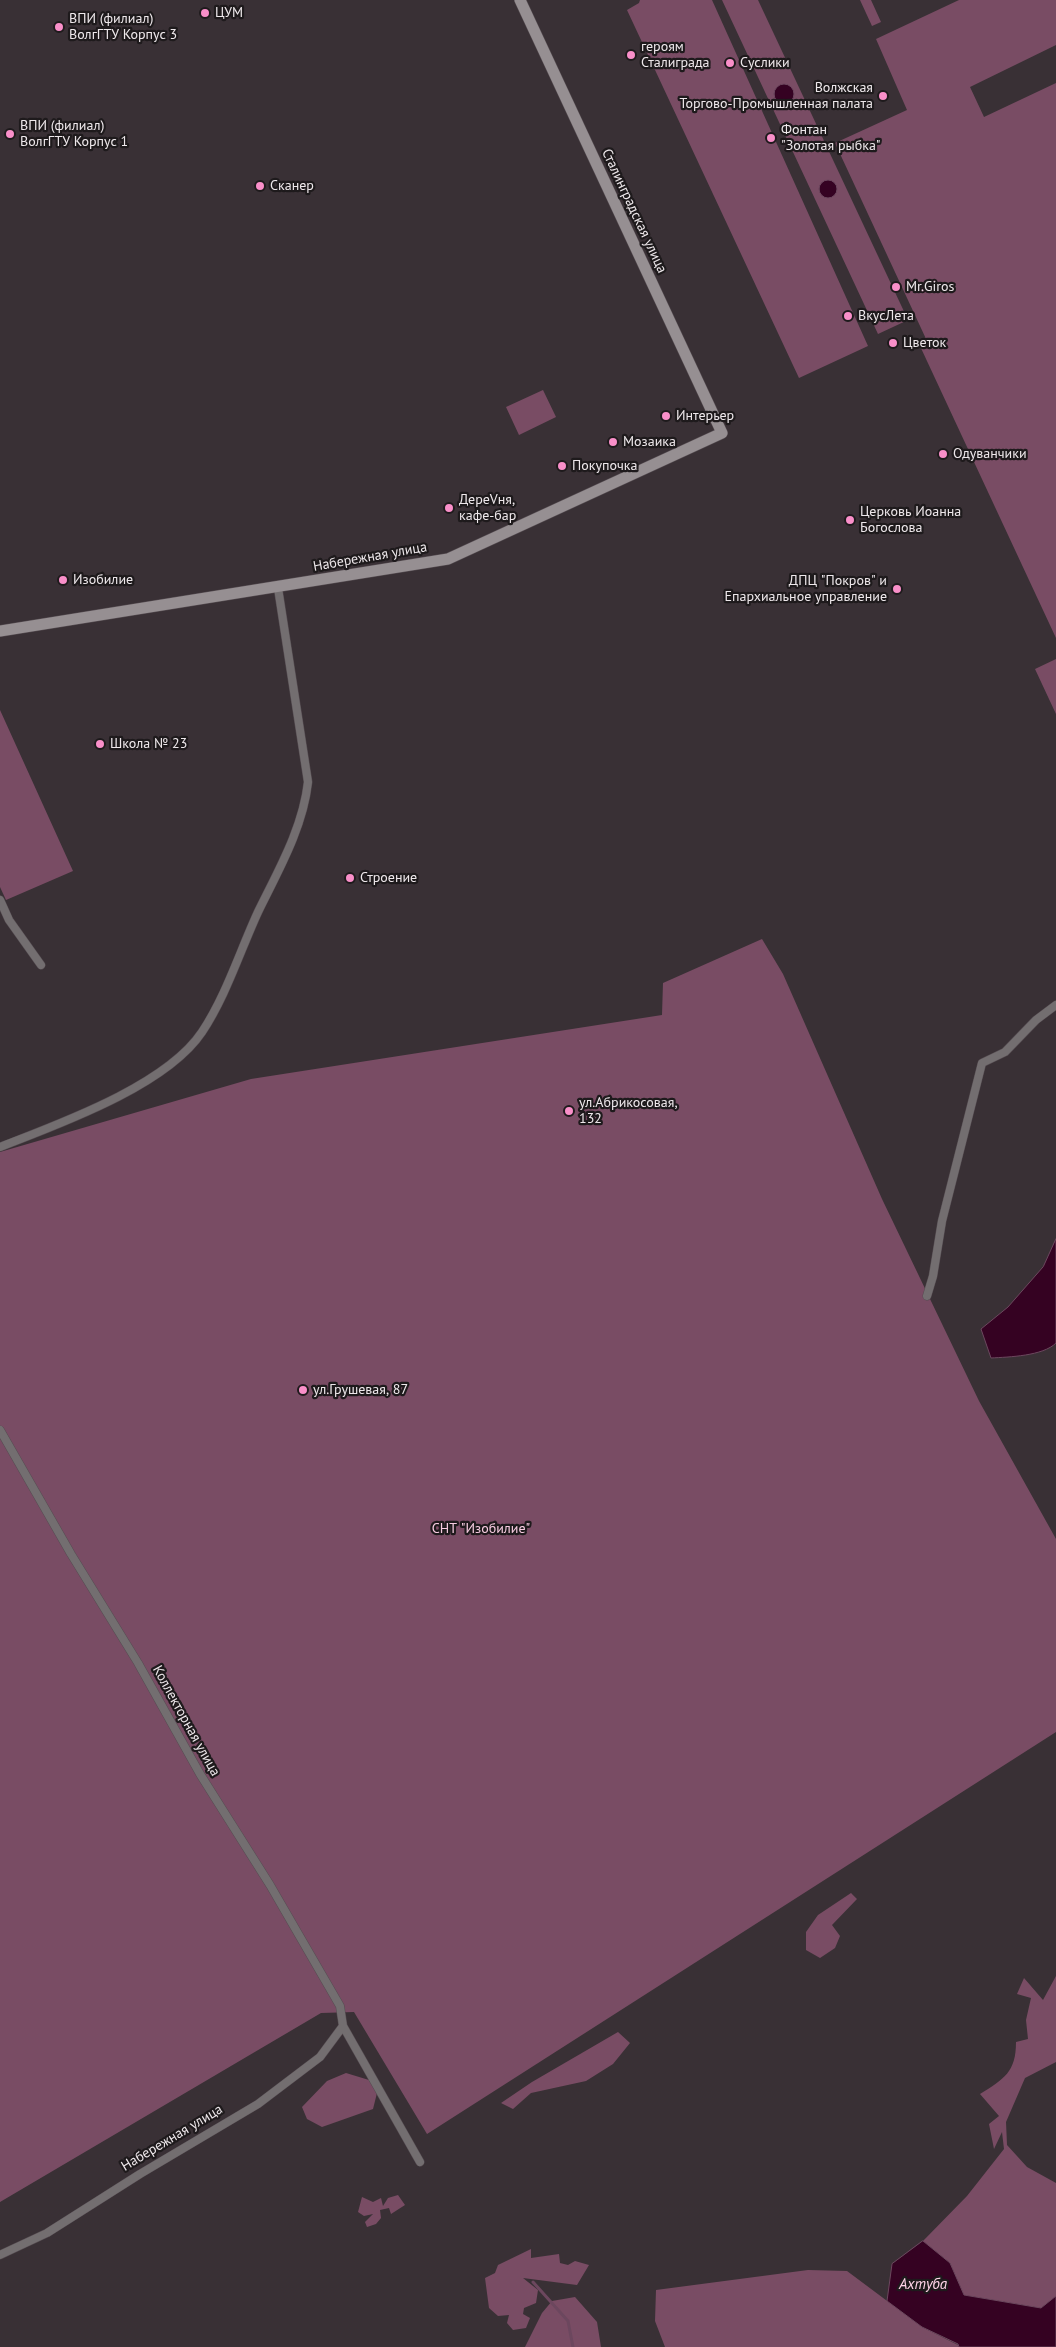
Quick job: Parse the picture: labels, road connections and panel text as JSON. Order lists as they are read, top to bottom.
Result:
{
  "streets": {
    "street": ["Сталинградская улица", "Набережная улица", "Коллекторная улица"]
  },
  "crossings": [
    ["Сталинградская улица", "Набережная улица"],
    ["Набережная улица", "Коллекторная улица"]
  ],
  "water": ["Ахтуба"],
  "parks": ["СНТ \"Изобилие\""],
  "places": [
    "ЦУМ",
    "ВПИ (филиал) ВолгГТУ Корпус 3",
    "героям Сталиграда",
    "Суслики",
    "Волжская Торгово-Промышленная палата",
    "ВПИ (филиал) ВолгГТУ Корпус 1",
    "Фонтан \"Золотая рыбка\"",
    "Сканер",
    "Mr.Giros",
    "ВкусЛета",
    "Цветок",
    "Интерьер",
    "Мозаика",
    "Одуванчики",
    "Покупочка",
    "ДереVня, кафе-бар",
    "Церковь Иоанна Богослова",
    "Изобилие",
    "ДПЦ \"Покров\" и Епархиальное управление",
    "Школа № 23",
    "Строение",
    "ул.Абрикосовая, 132",
    "ул.Грушевая, 87"
  ]
}
